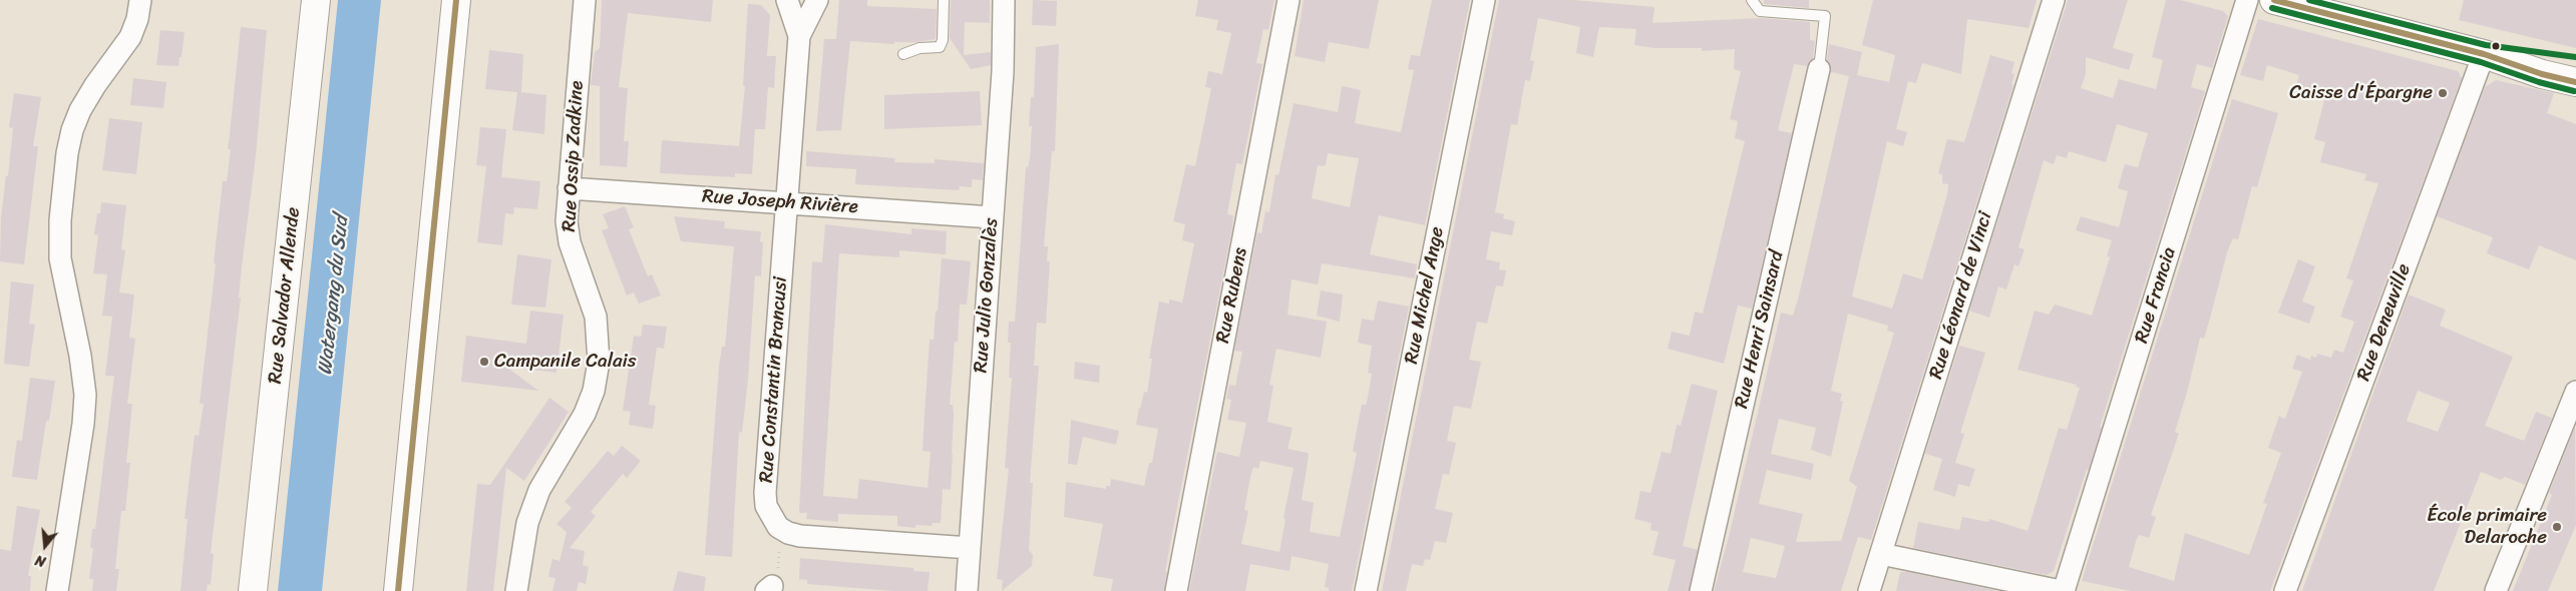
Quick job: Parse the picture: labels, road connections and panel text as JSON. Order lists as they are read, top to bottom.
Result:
{
  "streets": {
    "street": [
      "Rue Ossip Zadkine",
      "Rue Joseph Rivière",
      "Rue Salvador Allende",
      "Rue Julio Gonzalès",
      "Rue Rubens",
      "Rue Michel Ange",
      "Rue Léonard de Vinci",
      "Rue Francia",
      "Rue Deneuville",
      "Rue Henri Sainsard",
      "Rue Constantin Brancusi"
    ]
  },
  "crossings": [
    ["Rue Ossip Zadkine", "Rue Joseph Rivière"],
    ["Rue Joseph Rivière", "Rue Julio Gonzalès"],
    ["Rue Joseph Rivière", "Rue Constantin Brancusi"]
  ],
  "water": ["Watergang du Sud"],
  "places": ["Caisse d'Épargne", "Campanile Calais", "École primaire Delaroche"],
  "north": "bottom"
}
